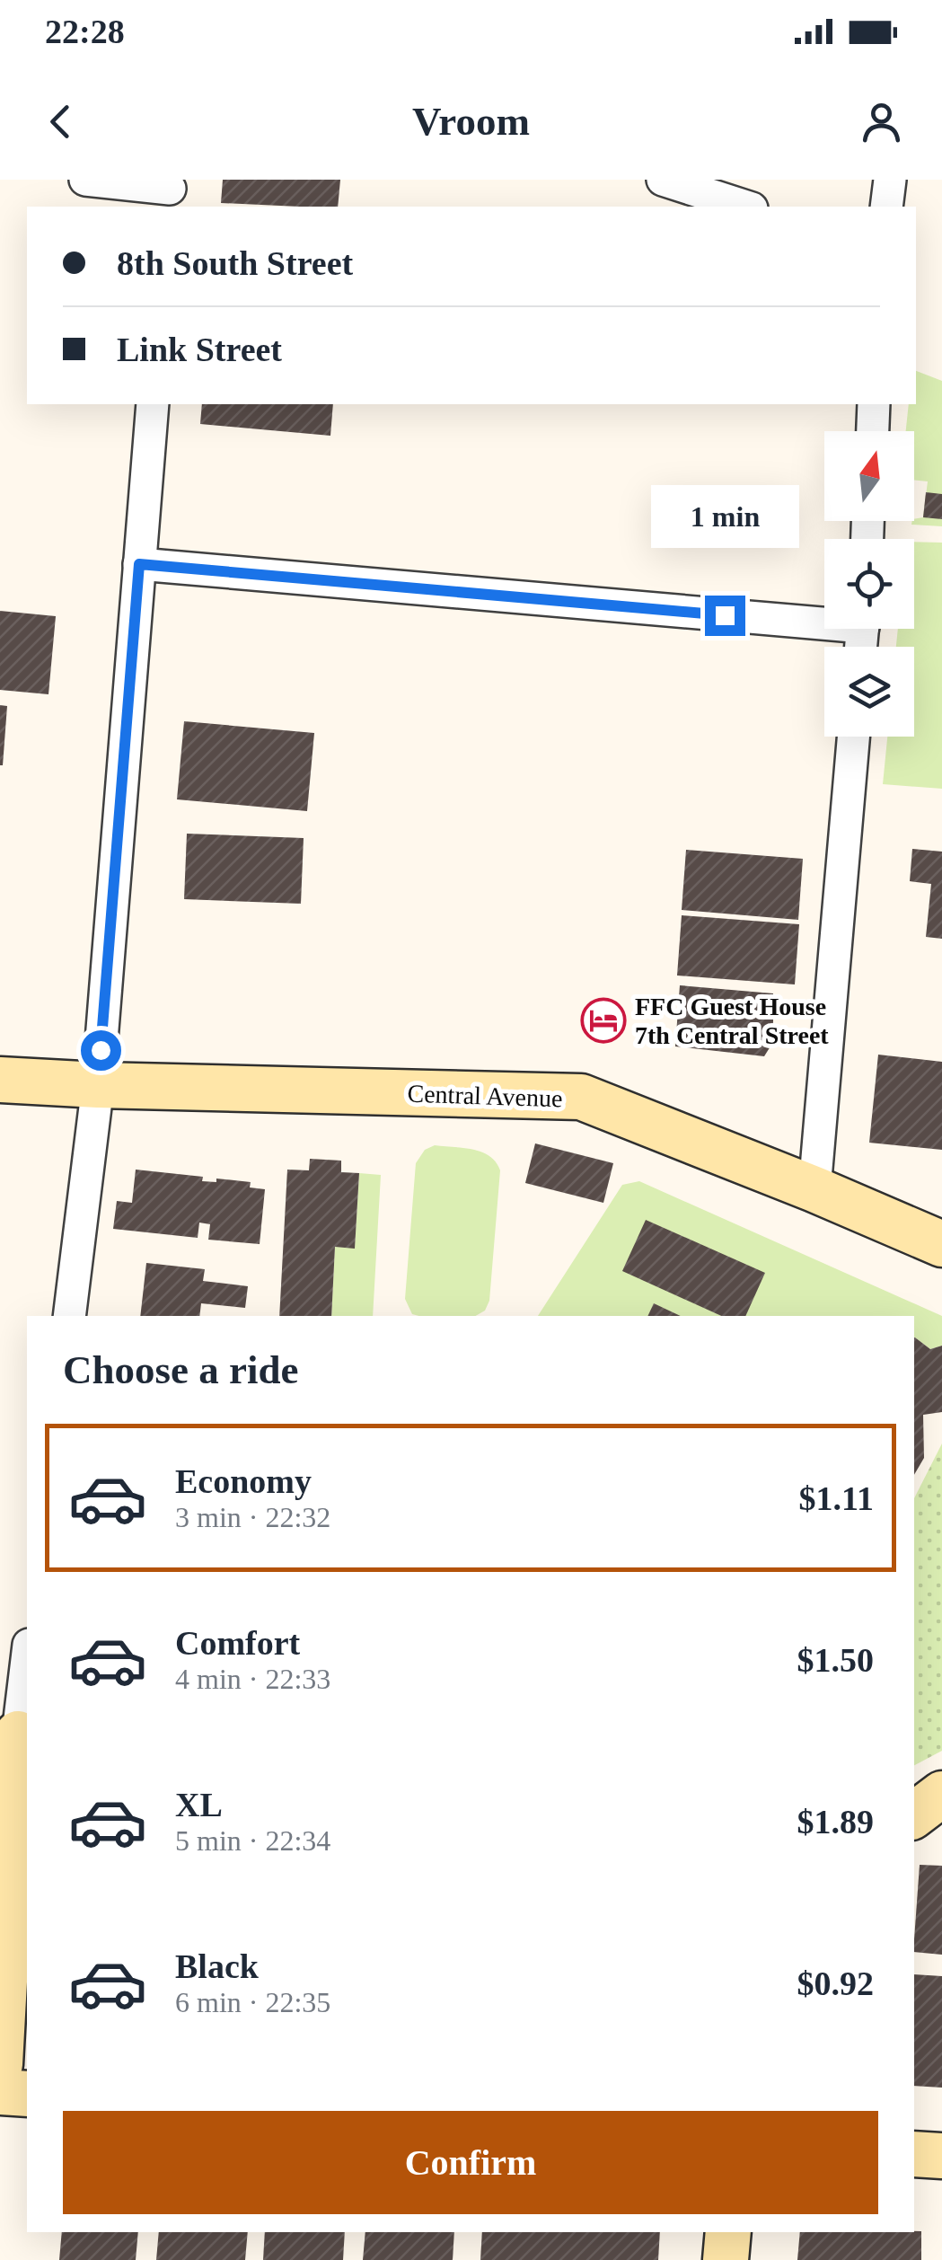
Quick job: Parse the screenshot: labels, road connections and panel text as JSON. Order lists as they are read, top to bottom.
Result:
{
  "streets": {
    "street": ["Central Avenue"]
  },
  "places": {
    "hotel": ["FFC Guest House 7th Central Street"]
  },
  "north": "top",
  "page": {
    "status": "22:28",
    "header": "Vroom",
    "banner": ["8th South Street", "Link Street"],
    "bubble": "1 min",
    "heading": "Choose a ride",
    "list": [
      {
        "name": "Economy",
        "note": "3 min · 22:32",
        "value": "$1.11"
      },
      {
        "name": "Comfort",
        "note": "4 min · 22:33",
        "value": "$1.50"
      },
      {
        "name": "XL",
        "note": "5 min · 22:34",
        "value": "$1.89"
      },
      {
        "name": "Black",
        "note": "6 min · 22:35",
        "value": "$0.92"
      }
    ],
    "buttons": "Confirm"
  }
}
